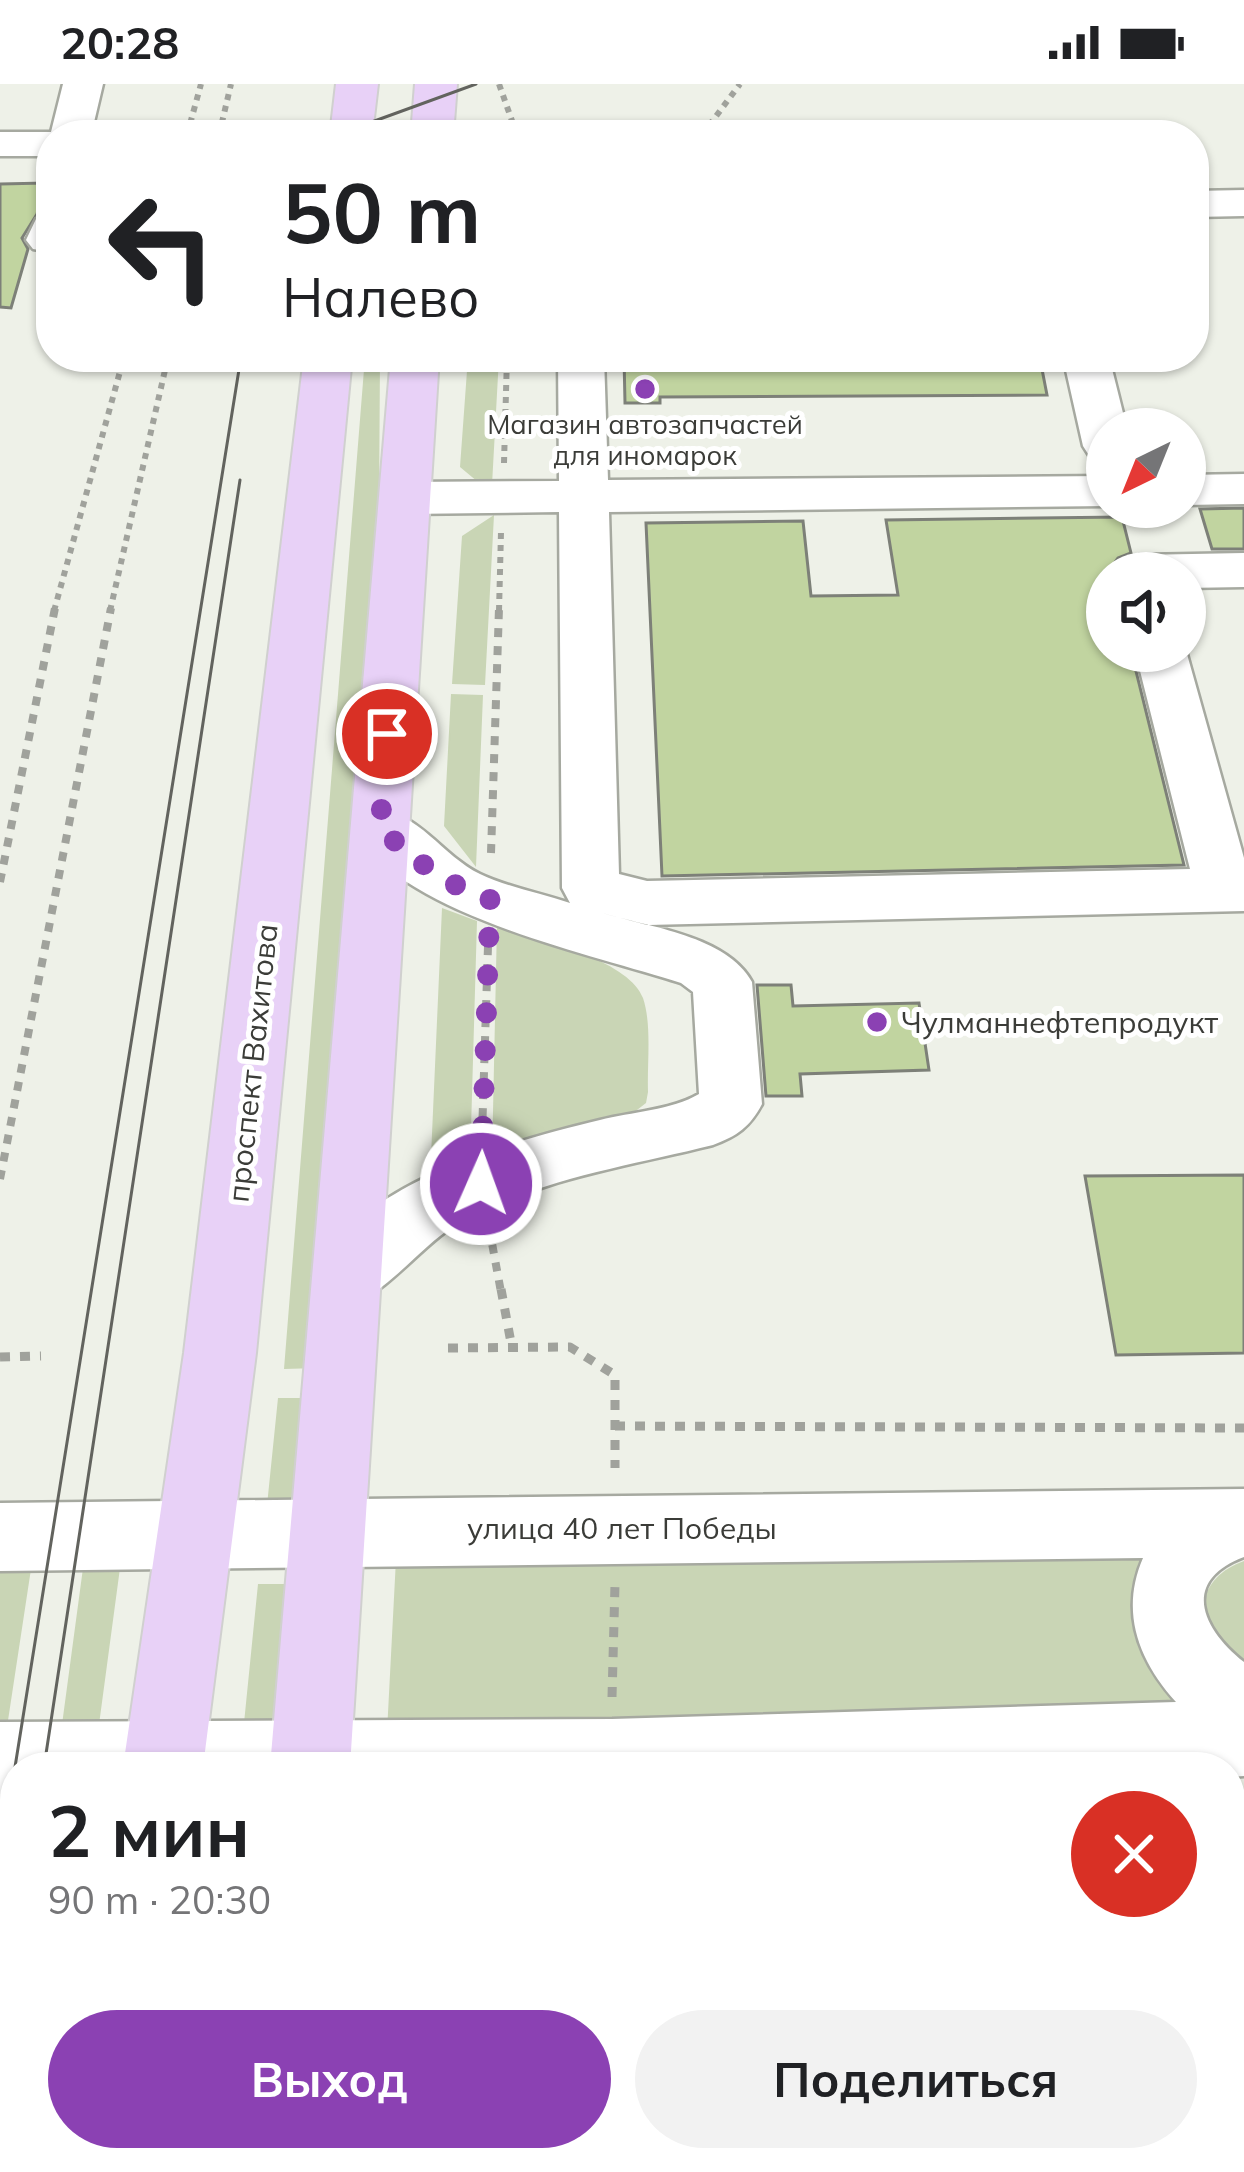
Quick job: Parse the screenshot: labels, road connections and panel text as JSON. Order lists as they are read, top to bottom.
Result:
{
  "streets": {
    "main road": ["проспект Вахитова"],
    "street": ["улица 40 лет Победы"]
  },
  "crossings": [
    ["проспект Вахитова", "улица 40 лет Победы"]
  ],
  "places": ["Магазин автозапчастей для иномарок", "Чулманнефтепродукт"],
  "north": "bottom left",
  "page": {
    "status": "20:28",
    "turn": ["50 m", "Налево"],
    "heading": ["2 мин", "90 m · 20:30"],
    "buttons": ["Выход", "Поделиться"]
  }
}
